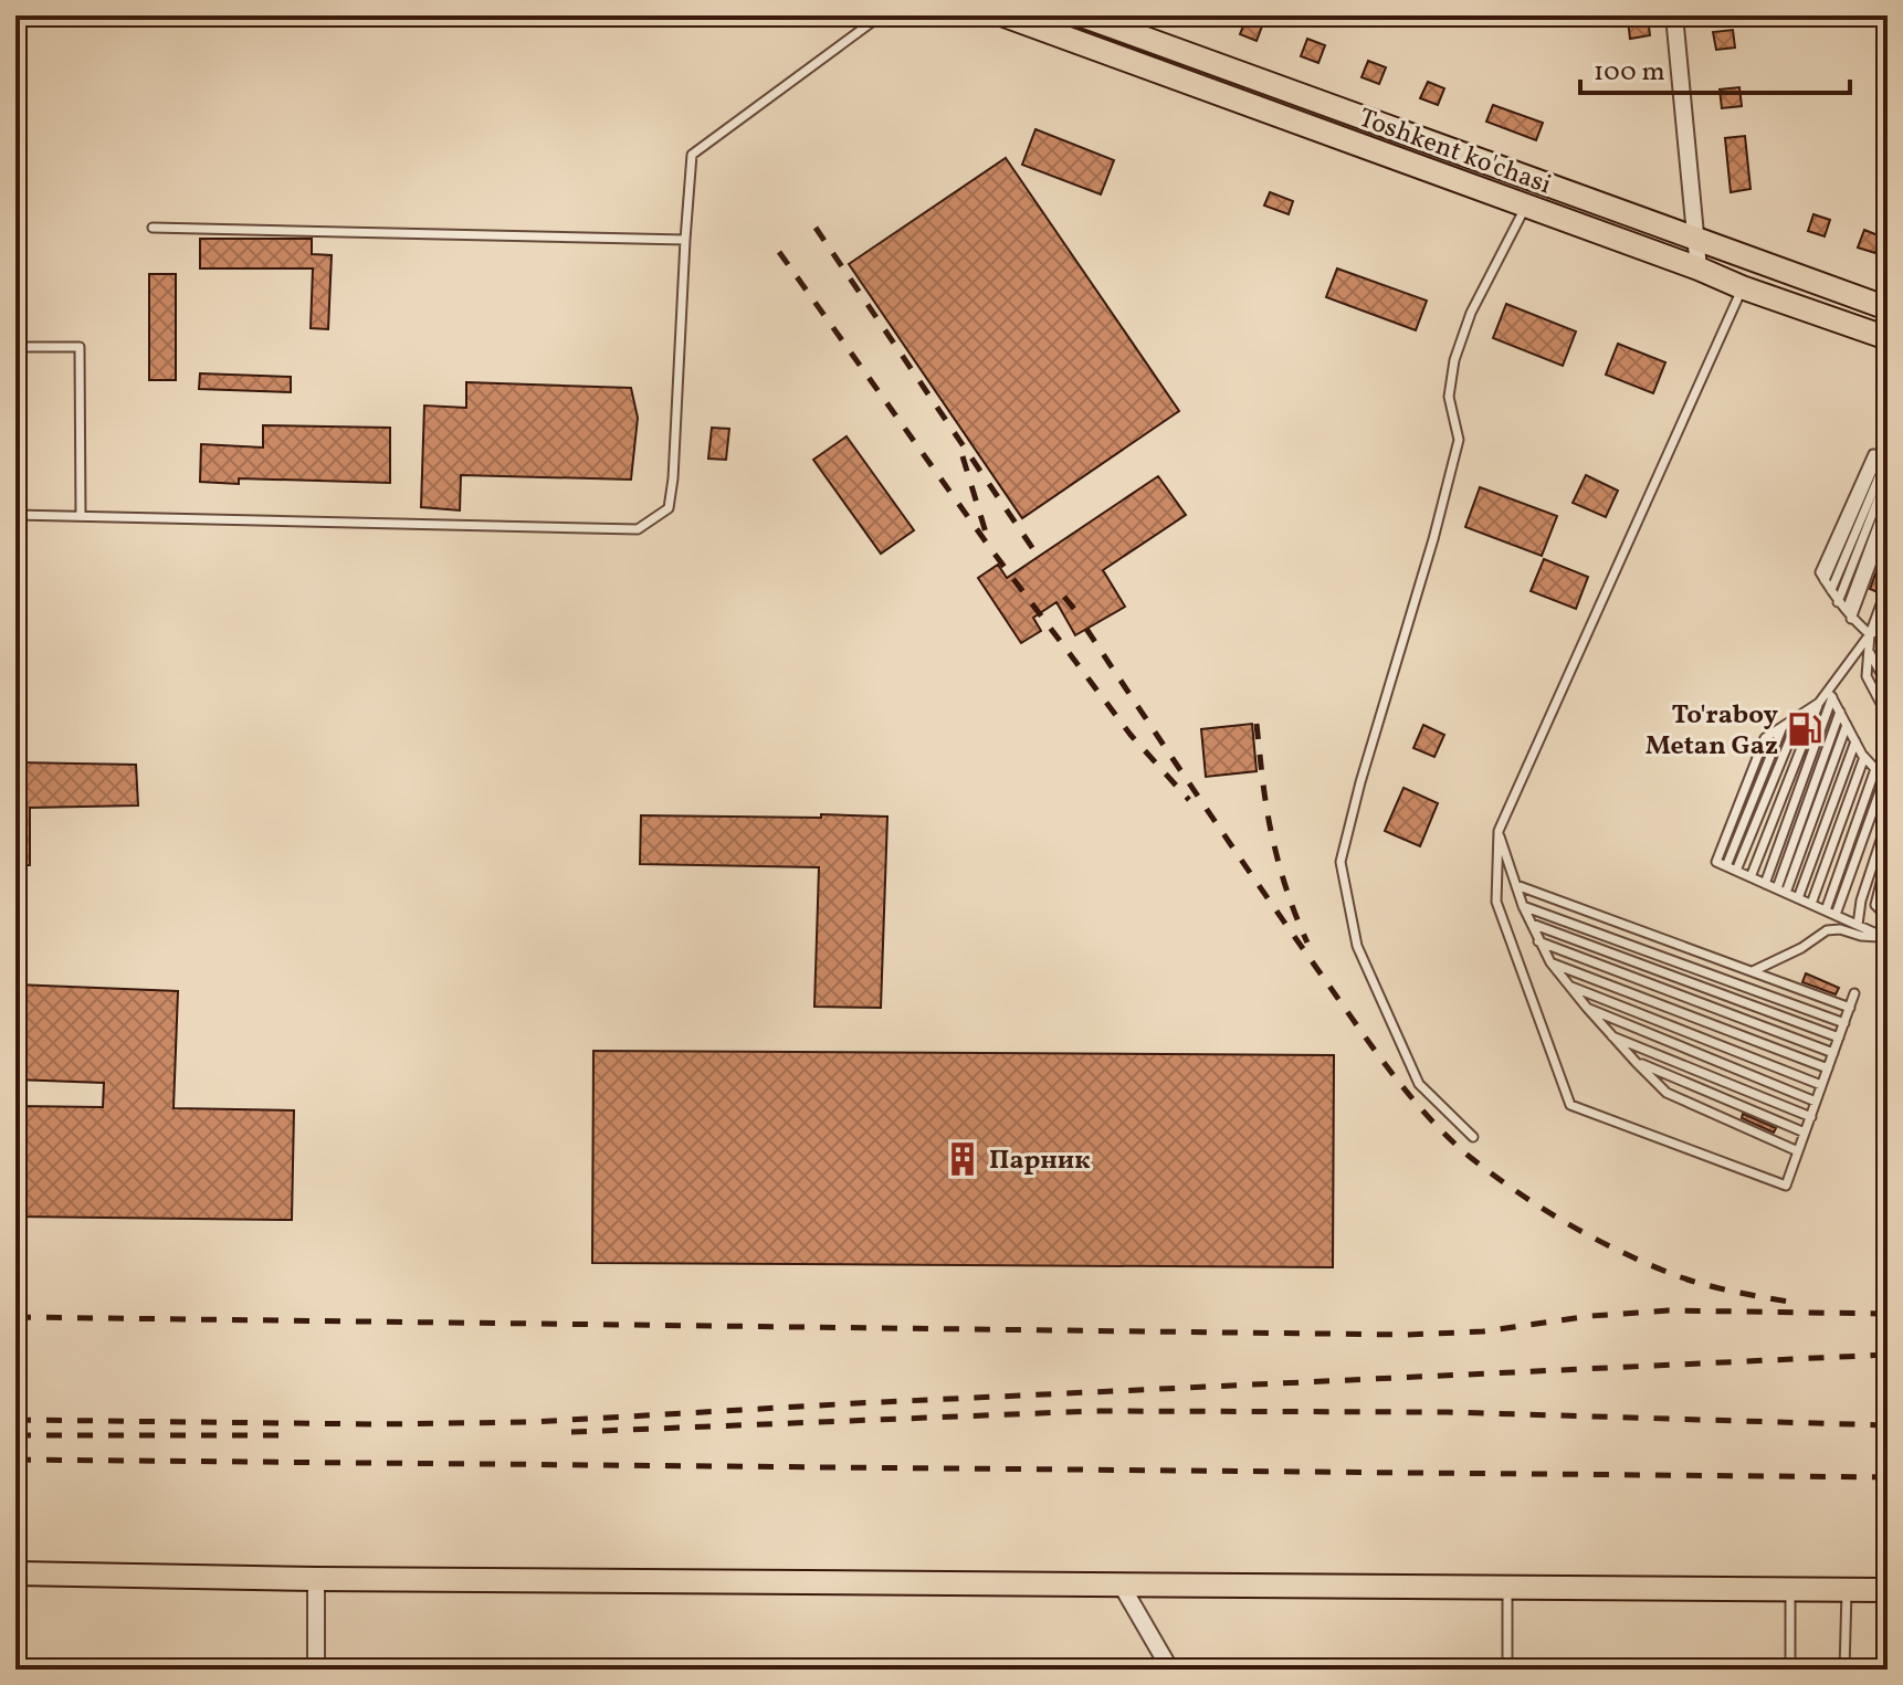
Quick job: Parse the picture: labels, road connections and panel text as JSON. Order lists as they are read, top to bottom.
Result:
{
  "streets": {
    "main road": ["Toshkent ko'chasi"]
  },
  "places": {
    "fuel station": ["To'raboy Metan Gaz"],
    "building": ["Парник"]
  },
  "scale_bar": "100 m"
}
